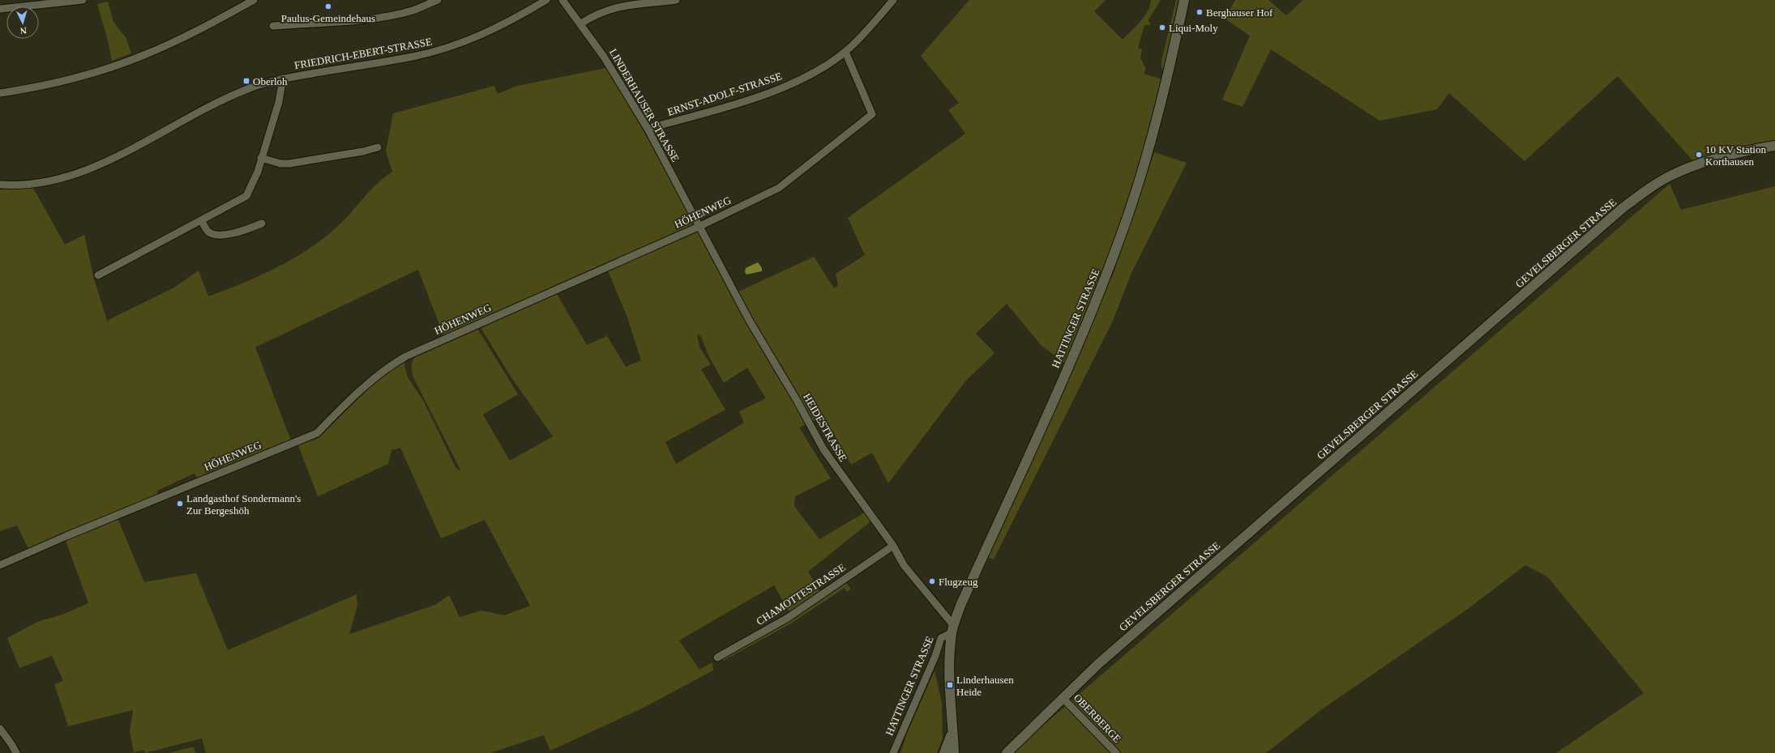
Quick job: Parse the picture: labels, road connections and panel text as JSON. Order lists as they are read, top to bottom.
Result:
{
  "streets": {
    "main road": ["GEVELSBERGER STRASSE", "HATTINGER STRASSE"],
    "street": [
      "FRIEDRICH-EBERT-STRASSE",
      "ERNST-ADOLF-STRASSE",
      "LINDERHAUSER STRASSE",
      "HÖHENWEG",
      "HEIDESTRASSE",
      "CHAMOTTESTRASSE",
      "OBERBERGE"
    ]
  },
  "crossings": [
    ["ERNST-ADOLF-STRASSE", "LINDERHAUSER STRASSE"],
    ["ERNST-ADOLF-STRASSE", "HÖHENWEG"],
    ["LINDERHAUSER STRASSE", "HÖHENWEG"],
    ["LINDERHAUSER STRASSE", "HEIDESTRASSE"],
    ["HÖHENWEG", "HEIDESTRASSE"],
    ["GEVELSBERGER STRASSE", "OBERBERGE"],
    ["HATTINGER STRASSE", "HEIDESTRASSE"],
    ["HEIDESTRASSE", "CHAMOTTESTRASSE"]
  ],
  "places": {
    "other": [
      "Paulus-Gemeindehaus",
      "Berghauser Hof",
      "Liqui-Moly",
      "10 KV Station Korthausen",
      "Landgasthof Sondermann's Zur Bergeshöh",
      "Flugzeug"
    ],
    "transit": ["Oberloh", "Linderhausen Heide"]
  },
  "north": "bottom"
}
